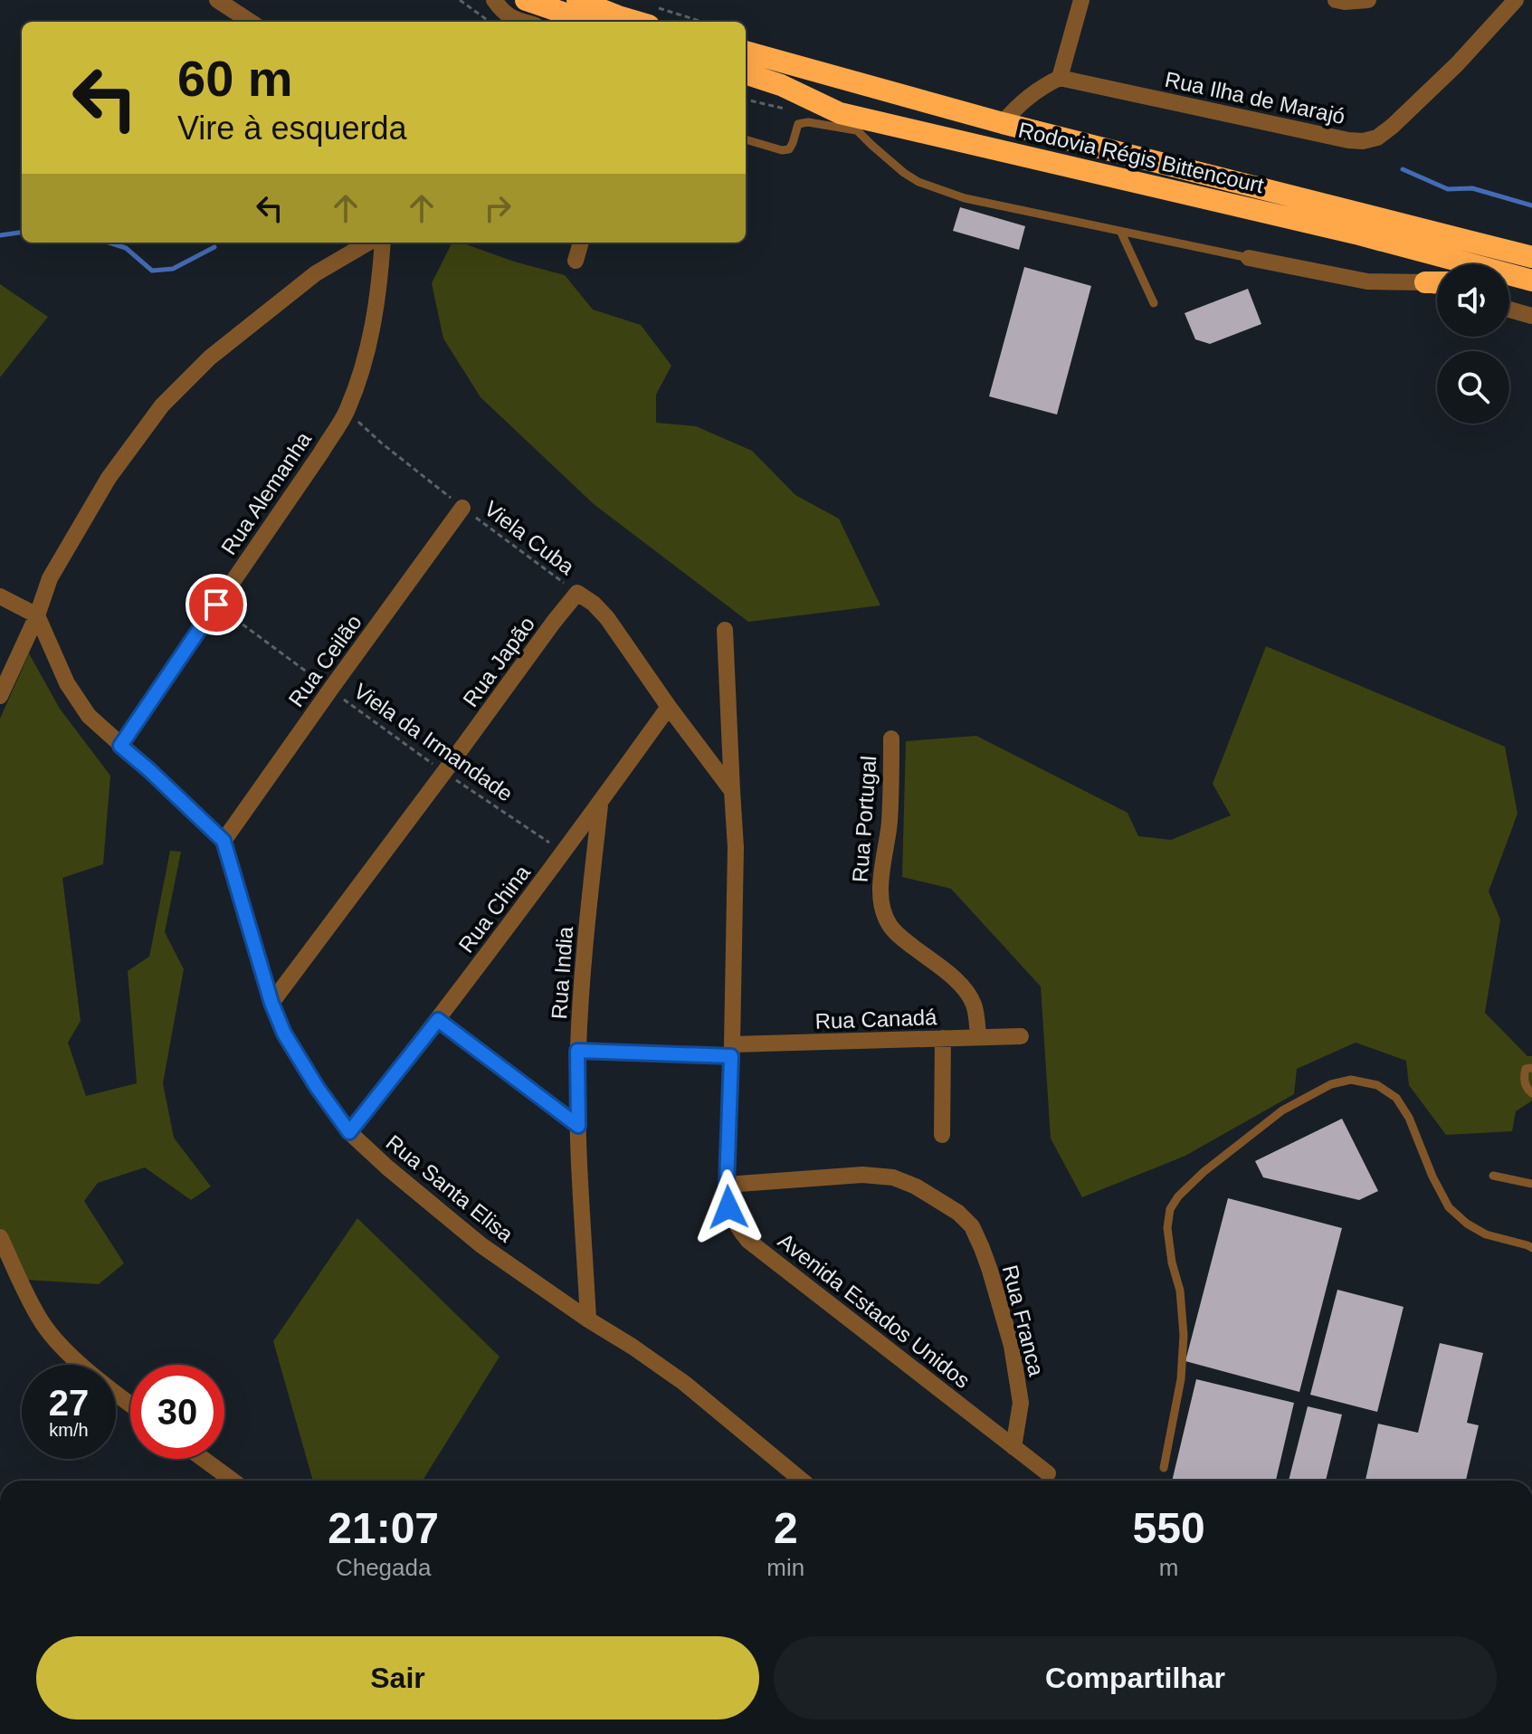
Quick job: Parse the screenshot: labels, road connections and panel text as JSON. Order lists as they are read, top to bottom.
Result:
{
  "streets": {
    "highway": ["Rodovia Régis Bittencourt"],
    "street": [
      "Rua Ilha de Marajó",
      "Rua Alemanha",
      "Rua Ceilão",
      "Rua Japão",
      "Rua Portugal",
      "Rua China",
      "Rua India",
      "Rua Canadá",
      "Rua Santa Elisa",
      "Avenida Estados Unidos",
      "Rua Franca"
    ],
    "path": ["Viela Cuba", "Viela da Irmandade"]
  },
  "crossings": [
    ["Rua Alemanha", "Viela Cuba"],
    ["Rua Alemanha", "Viela da Irmandade"],
    ["Rua Alemanha", "Rua Santa Elisa"],
    ["Viela Cuba", "Rua Ceilão"],
    ["Viela Cuba", "Rua Japão"],
    ["Rua Ceilão", "Viela da Irmandade"],
    ["Rua Ceilão", "Rua Santa Elisa"],
    ["Rua Japão", "Viela da Irmandade"],
    ["Rua Japão", "Rua Santa Elisa"],
    ["Viela da Irmandade", "Rua China"],
    ["Rua Portugal", "Rua Canadá"],
    ["Rua China", "Rua India"],
    ["Rua China", "Rua Santa Elisa"],
    ["Rua India", "Rua Canadá"],
    ["Rua India", "Rua Santa Elisa"],
    ["Rua Canadá", "Avenida Estados Unidos"],
    ["Avenida Estados Unidos", "Rua Franca"]
  ],
  "page": {
    "turn": ["60 m", "Vire à esquerda"],
    "speed": "27 km/h",
    "limit": "30",
    "eta": [
      "21:07",
      "Chegada",
      "2",
      "min",
      "550",
      "m"
    ],
    "buttons": ["Sair", "Compartilhar"]
  }
}
